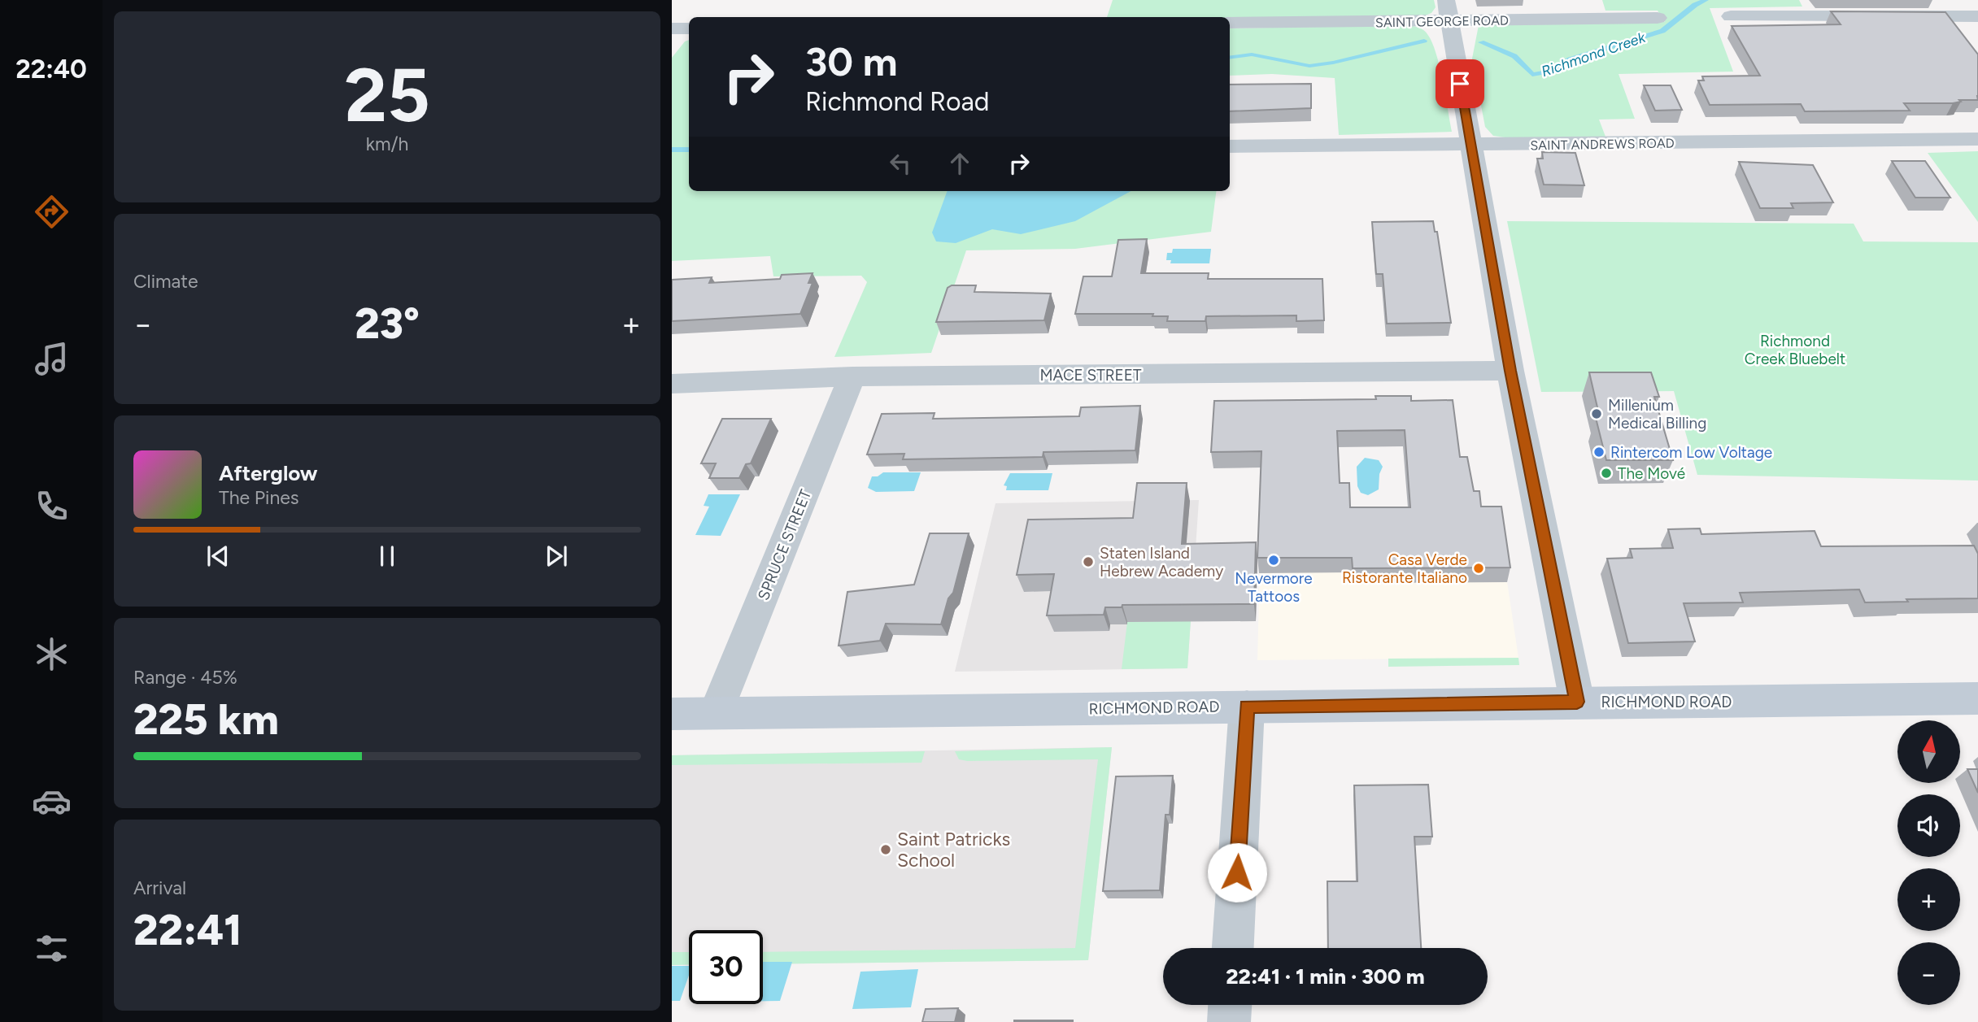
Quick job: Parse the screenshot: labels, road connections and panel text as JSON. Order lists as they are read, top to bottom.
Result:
{
  "streets": {
    "street": [
      "SAINT GEORGE ROAD",
      "SAINT ANDREWS ROAD",
      "MACE STREET",
      "SPRUCE STREET",
      "RICHMOND ROAD"
    ]
  },
  "crossings": [
    ["MACE STREET", "SPRUCE STREET"],
    ["SPRUCE STREET", "RICHMOND ROAD"]
  ],
  "water": ["Richmond Creek"],
  "parks": ["Richmond Creek Bluebelt"],
  "places": [
    "Millenium Medical Billing",
    "Rintercom Low Voltage",
    "The Mové",
    "Nevermore Tattoos",
    "Staten Island Hebrew Academy",
    "Casa Verde Ristorante Italiano",
    "Saint Patricks School"
  ],
  "north": "top",
  "page": {
    "tabs": "22:40",
    "tile": [
      ["25", "km/h"],
      "Climate",
      ["Range · 45%", "225 km"],
      ["Arrival", "22:41"]
    ],
    "turn": ["30 m", "Richmond Road"],
    "heat": ["−", "23°", "+"],
    "song": ["Afterglow", "The Pines"],
    "map_buttons": ["+", "−"],
    "limit": "30",
    "trip": "22:41 · 1 min · 300 m"
  }
}
